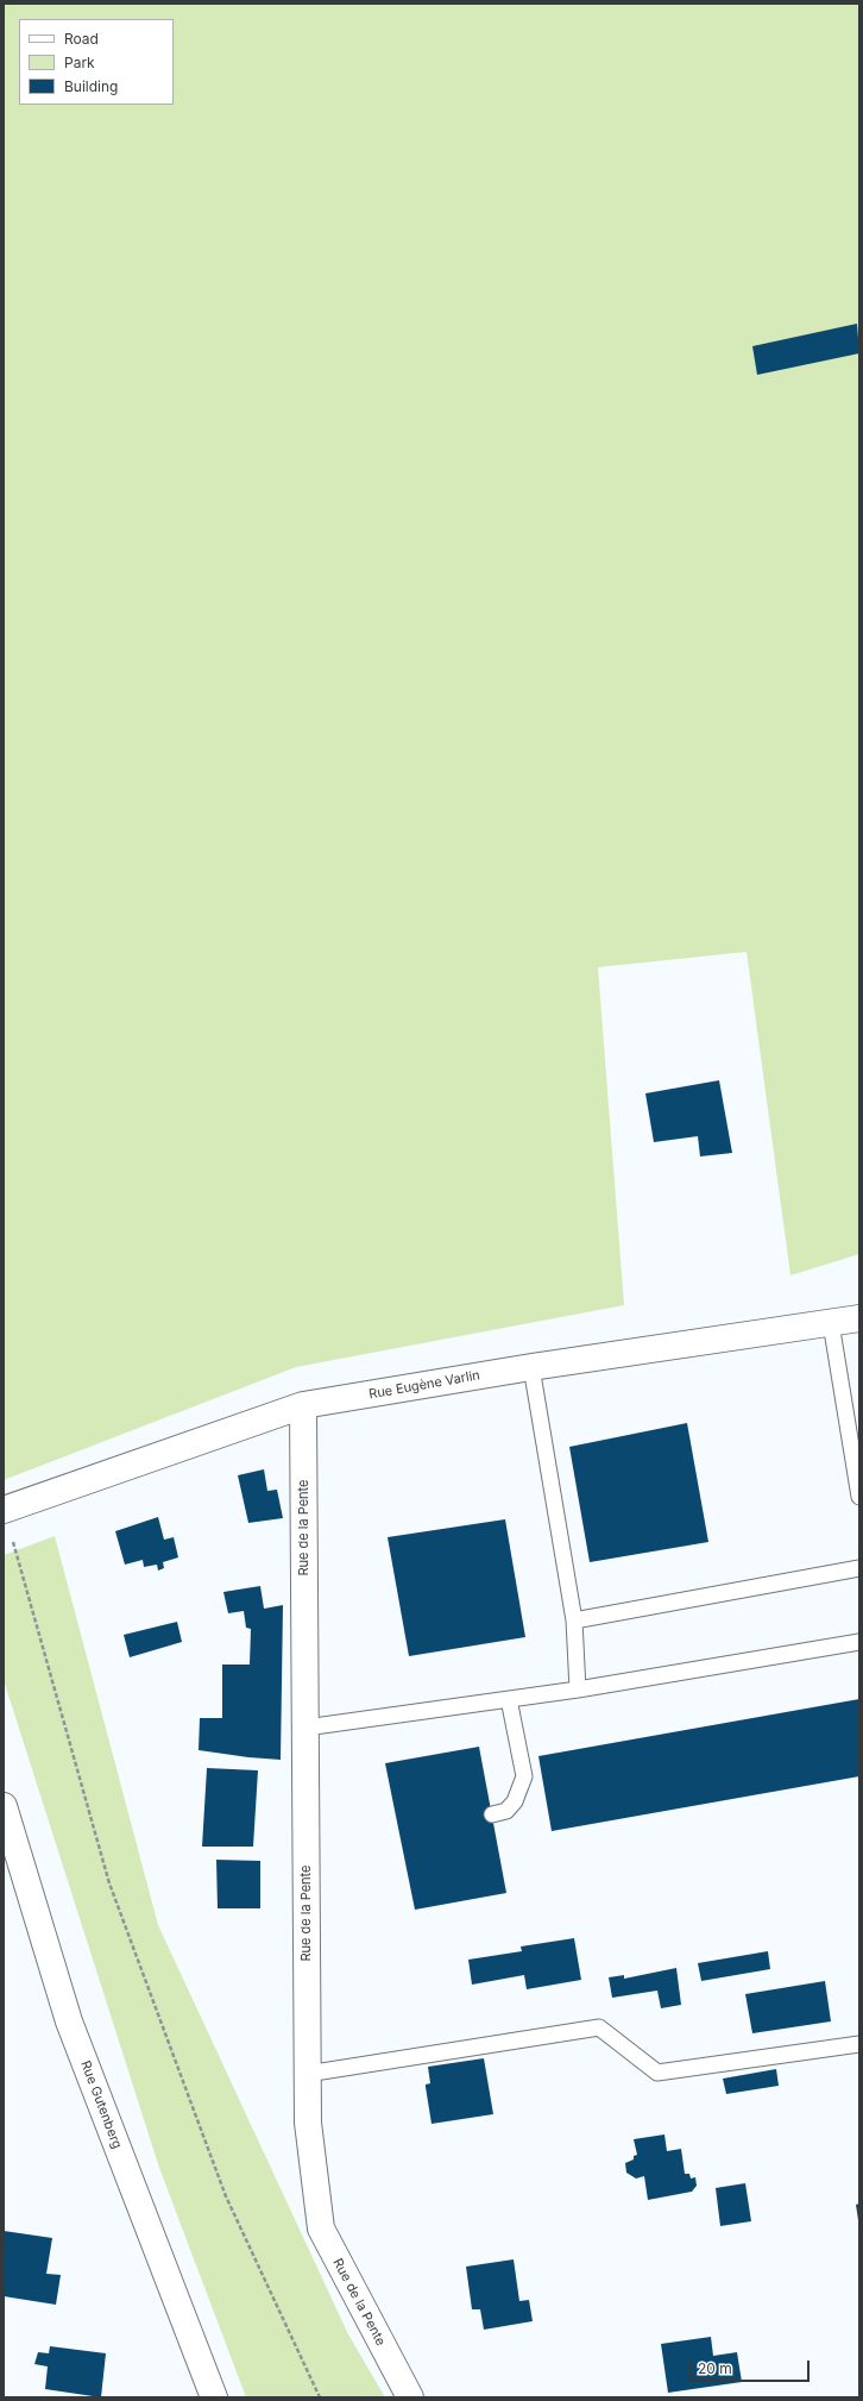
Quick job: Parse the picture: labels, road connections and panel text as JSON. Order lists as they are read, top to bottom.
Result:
{
  "streets": {
    "street": ["Rue Eugène Varlin", "Rue de la Pente", "Rue Gutenberg"]
  },
  "crossings": [
    ["Rue Eugène Varlin", "Rue de la Pente"]
  ],
  "legend": ["Road", "Park", "Building"],
  "scale_bar": "20 m"
}
